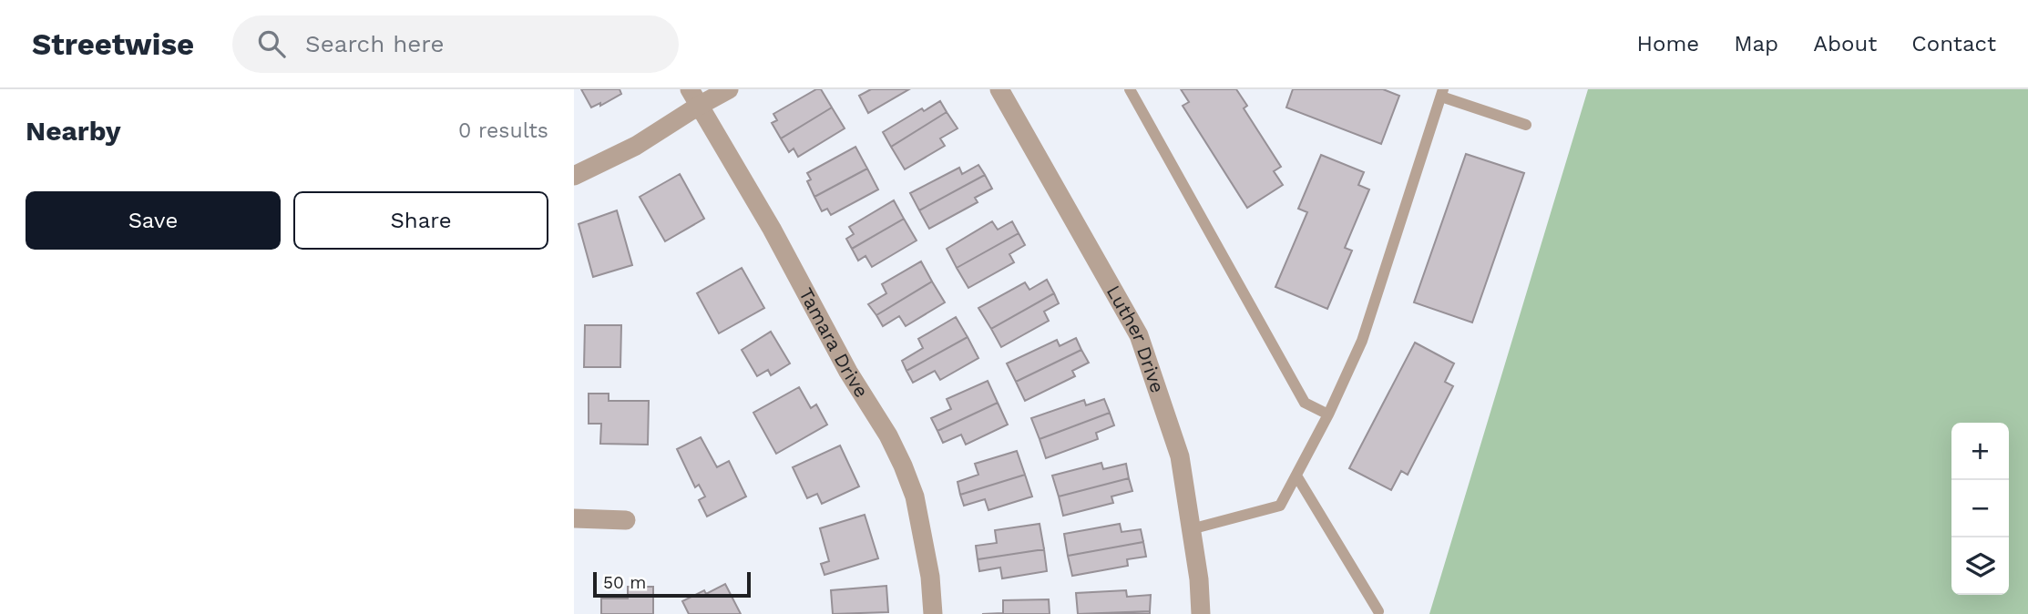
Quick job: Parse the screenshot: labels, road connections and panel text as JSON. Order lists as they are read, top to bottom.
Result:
{
  "streets": {
    "street": ["Luther Drive", "Tamara Drive"]
  },
  "scale_bar": "50 m",
  "page": {
    "header": "Streetwise",
    "search": "Search here",
    "nav": [
      "Home",
      "Map",
      "About",
      "Contact"
    ],
    "heading": ["Nearby", "0 results"],
    "buttons": ["Save", "Share"],
    "map_buttons": ["+", "−"],
    "scale": "50 m"
  }
}
